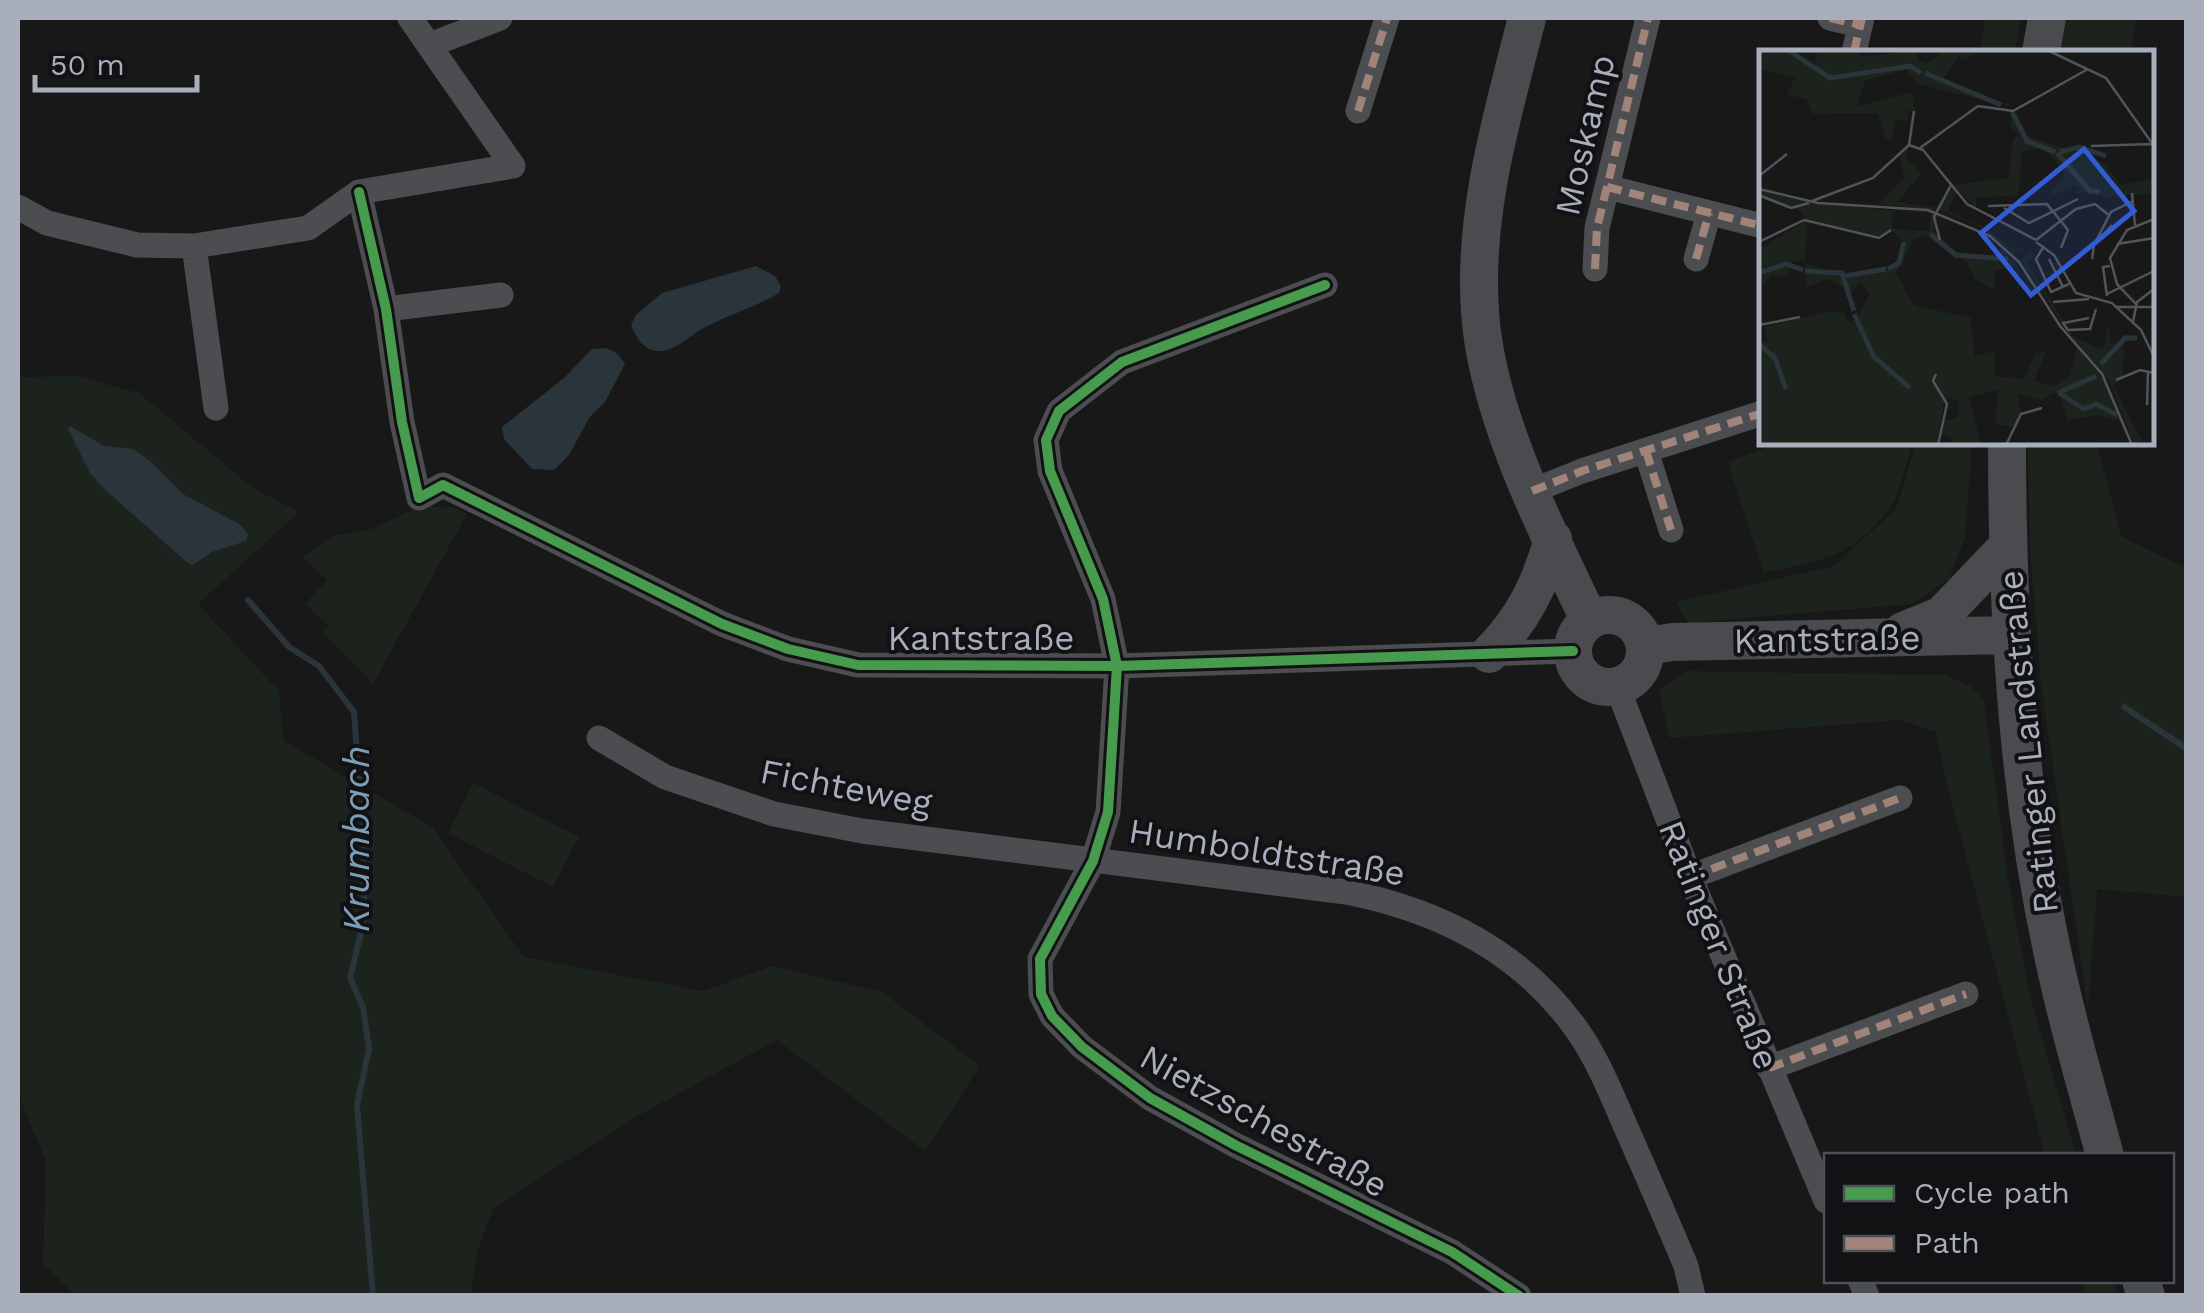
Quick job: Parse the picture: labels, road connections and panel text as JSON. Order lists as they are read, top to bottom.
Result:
{
  "streets": {
    "street": [
      "Moskamp",
      "Kantstraße",
      "Ratinger Landstraße",
      "Fichteweg",
      "Humboldtstraße",
      "Ratinger Straße",
      "Nietzschestraße"
    ]
  },
  "crossings": [
    ["Kantstraße", "Ratinger Landstraße"],
    ["Kantstraße", "Ratinger Straße"],
    ["Kantstraße", "Nietzschestraße"],
    ["Fichteweg", "Humboldtstraße"],
    ["Fichteweg", "Nietzschestraße"],
    ["Humboldtstraße", "Nietzschestraße"]
  ],
  "water": ["Krumbach"],
  "legend": ["Cycle path", "Path"],
  "scale_bar": "50 m"
}
